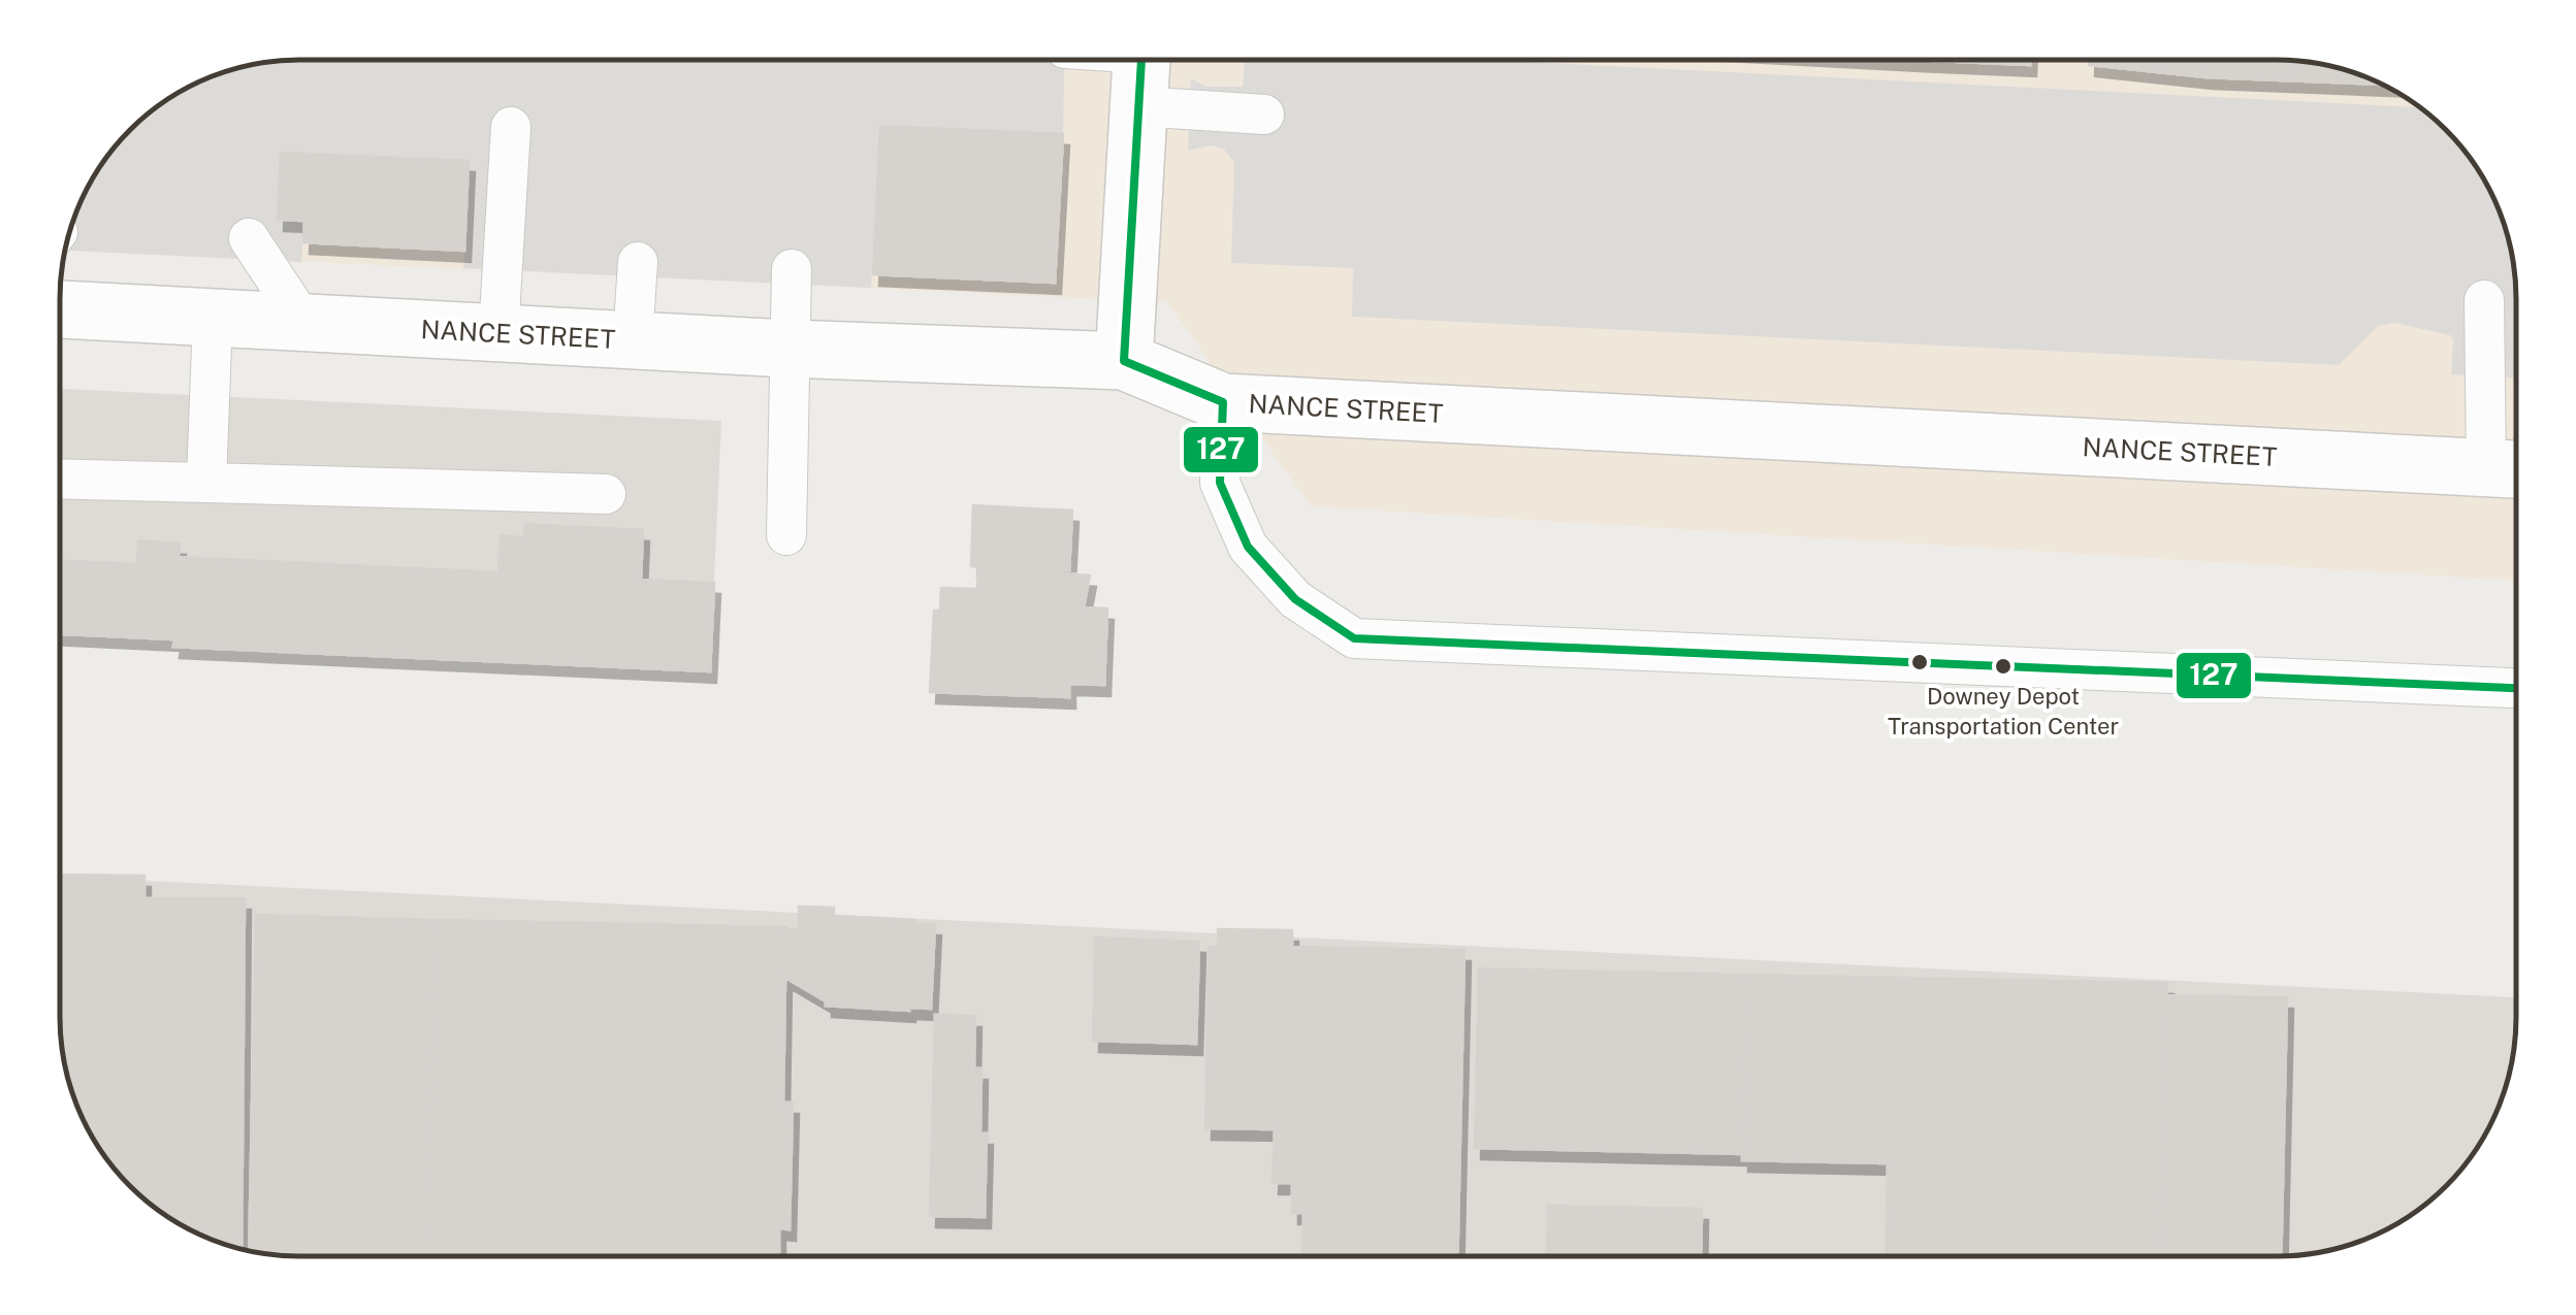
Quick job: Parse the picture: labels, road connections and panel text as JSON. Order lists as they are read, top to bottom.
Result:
{
  "streets": {
    "street": ["NANCE STREET"]
  },
  "places": ["Downey Depot Transportation Center"],
  "lines": ["transit line 127"]
}
